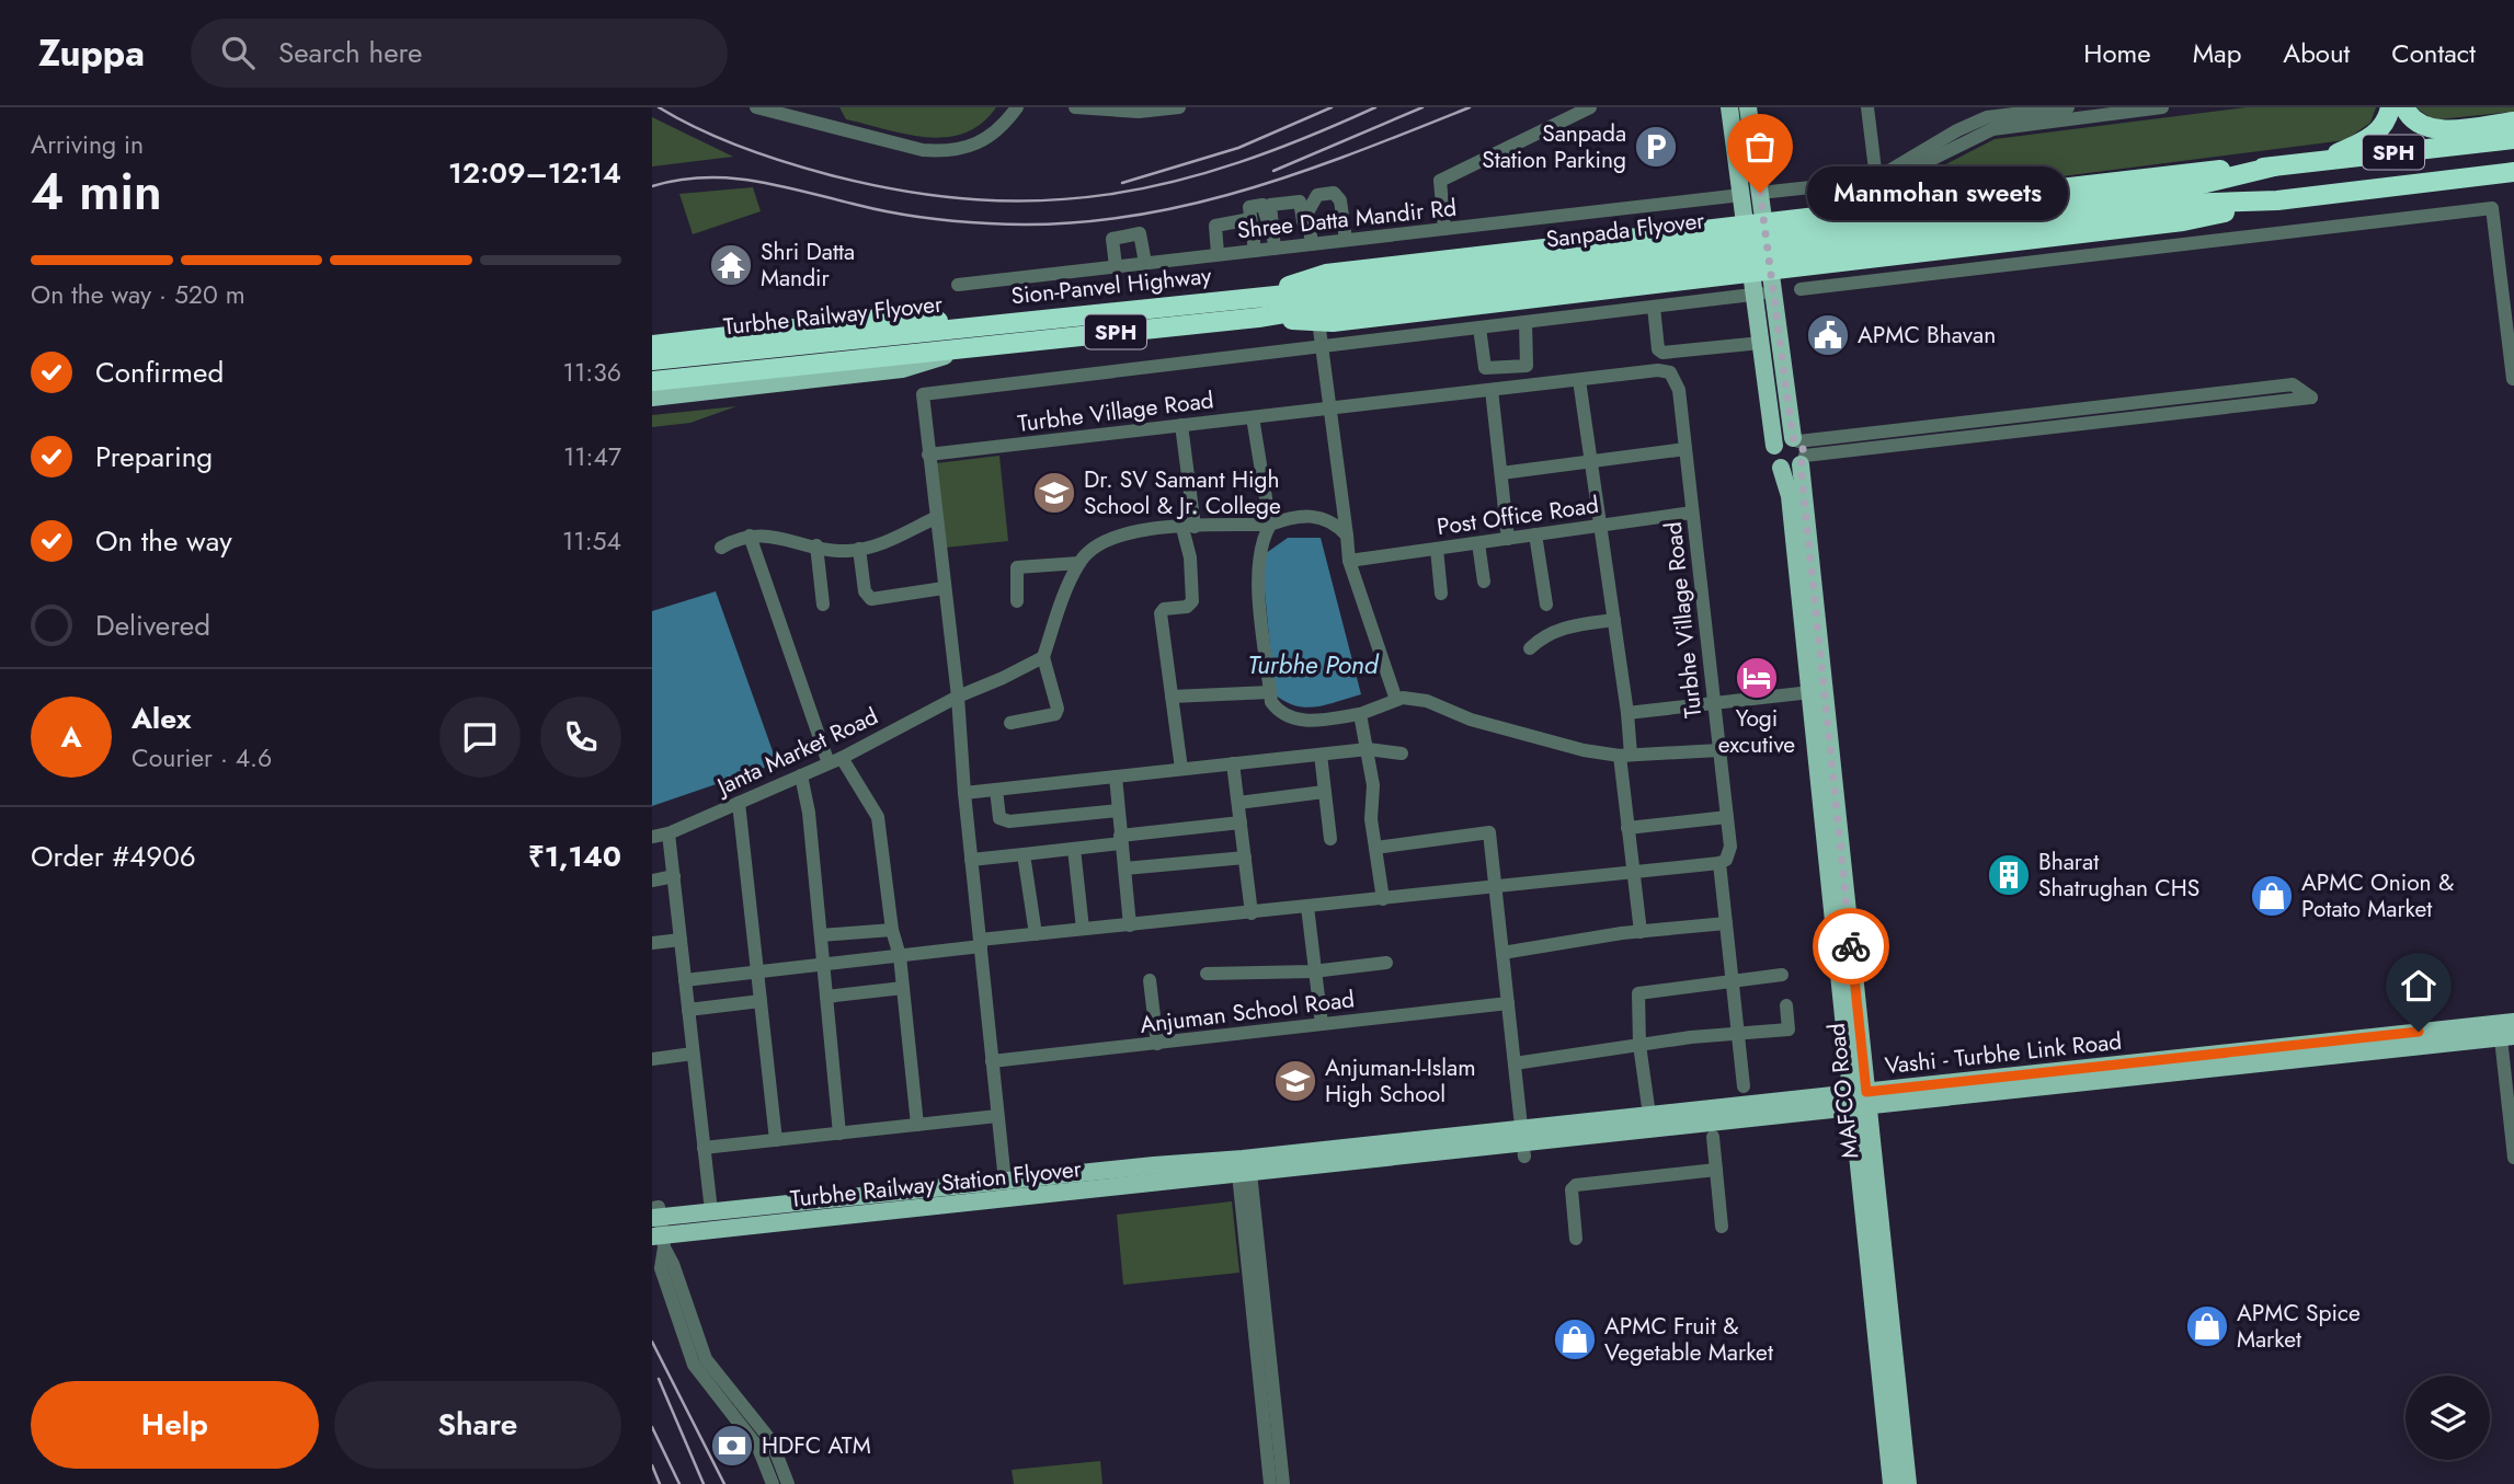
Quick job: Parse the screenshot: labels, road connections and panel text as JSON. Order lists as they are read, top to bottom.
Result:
{
  "streets": {
    "highway": [
      "SPH",
      "Sanpada Flyover",
      "Sion-Panvel Highway",
      "Turbhe Railway Flyover"
    ],
    "main road": ["Vashi - Turbhe Link Road", "MAFCO Road", "Turbhe Railway Station Flyover"],
    "street": [
      "Shree Datta Mandir Rd",
      "Turbhe Village Road",
      "Post Office Road",
      "Janta Market Road",
      "Anjuman School Road"
    ]
  },
  "crossings": [
    ["SPH", "Sanpada Flyover"],
    ["Shree Datta Mandir Rd", "MAFCO Road"],
    ["Sanpada Flyover", "Sion-Panvel Highway"],
    ["Sion-Panvel Highway", "Turbhe Railway Flyover"],
    ["Turbhe Village Road", "Post Office Road"],
    ["Vashi - Turbhe Link Road", "MAFCO Road"],
    ["Vashi - Turbhe Link Road", "Turbhe Railway Station Flyover"]
  ],
  "water": ["Turbhe Pond"],
  "places": {
    "parking": ["Sanpada Station Parking"],
    "other": ["Manmohan sweets"],
    "temple": ["Shri Datta Mandir"],
    "public building": ["APMC Bhavan"],
    "school or university": ["Dr. SV Samant High School & Jr. College", "Anjuman-I-Islam High School"],
    "hotel": ["Yogi excutive"],
    "building": ["Bharat Shatrughan CHS"],
    "shop": ["APMC Onion & Potato Market", "APMC Spice Market", "APMC Fruit & Vegetable Market"],
    "bank": ["HDFC ATM"]
  },
  "page": {
    "header": "Zuppa",
    "search": "Search here",
    "nav": [
      "Home",
      "Map",
      "About",
      "Contact"
    ],
    "heading": ["4 min", "Arriving in", "12:09–12:14"],
    "panel": [
      "Alex",
      "Courier · 4.6",
      "Order #4906",
      "₹1,140"
    ],
    "bubble": "Manmohan sweets",
    "bar": "On the way · 520 m",
    "list": [
      ["Confirmed", "11:36"],
      ["Preparing", "11:47"],
      ["On the way", "11:54"],
      "Delivered"
    ],
    "round": "A",
    "buttons": ["Help", "Share"]
  }
}
